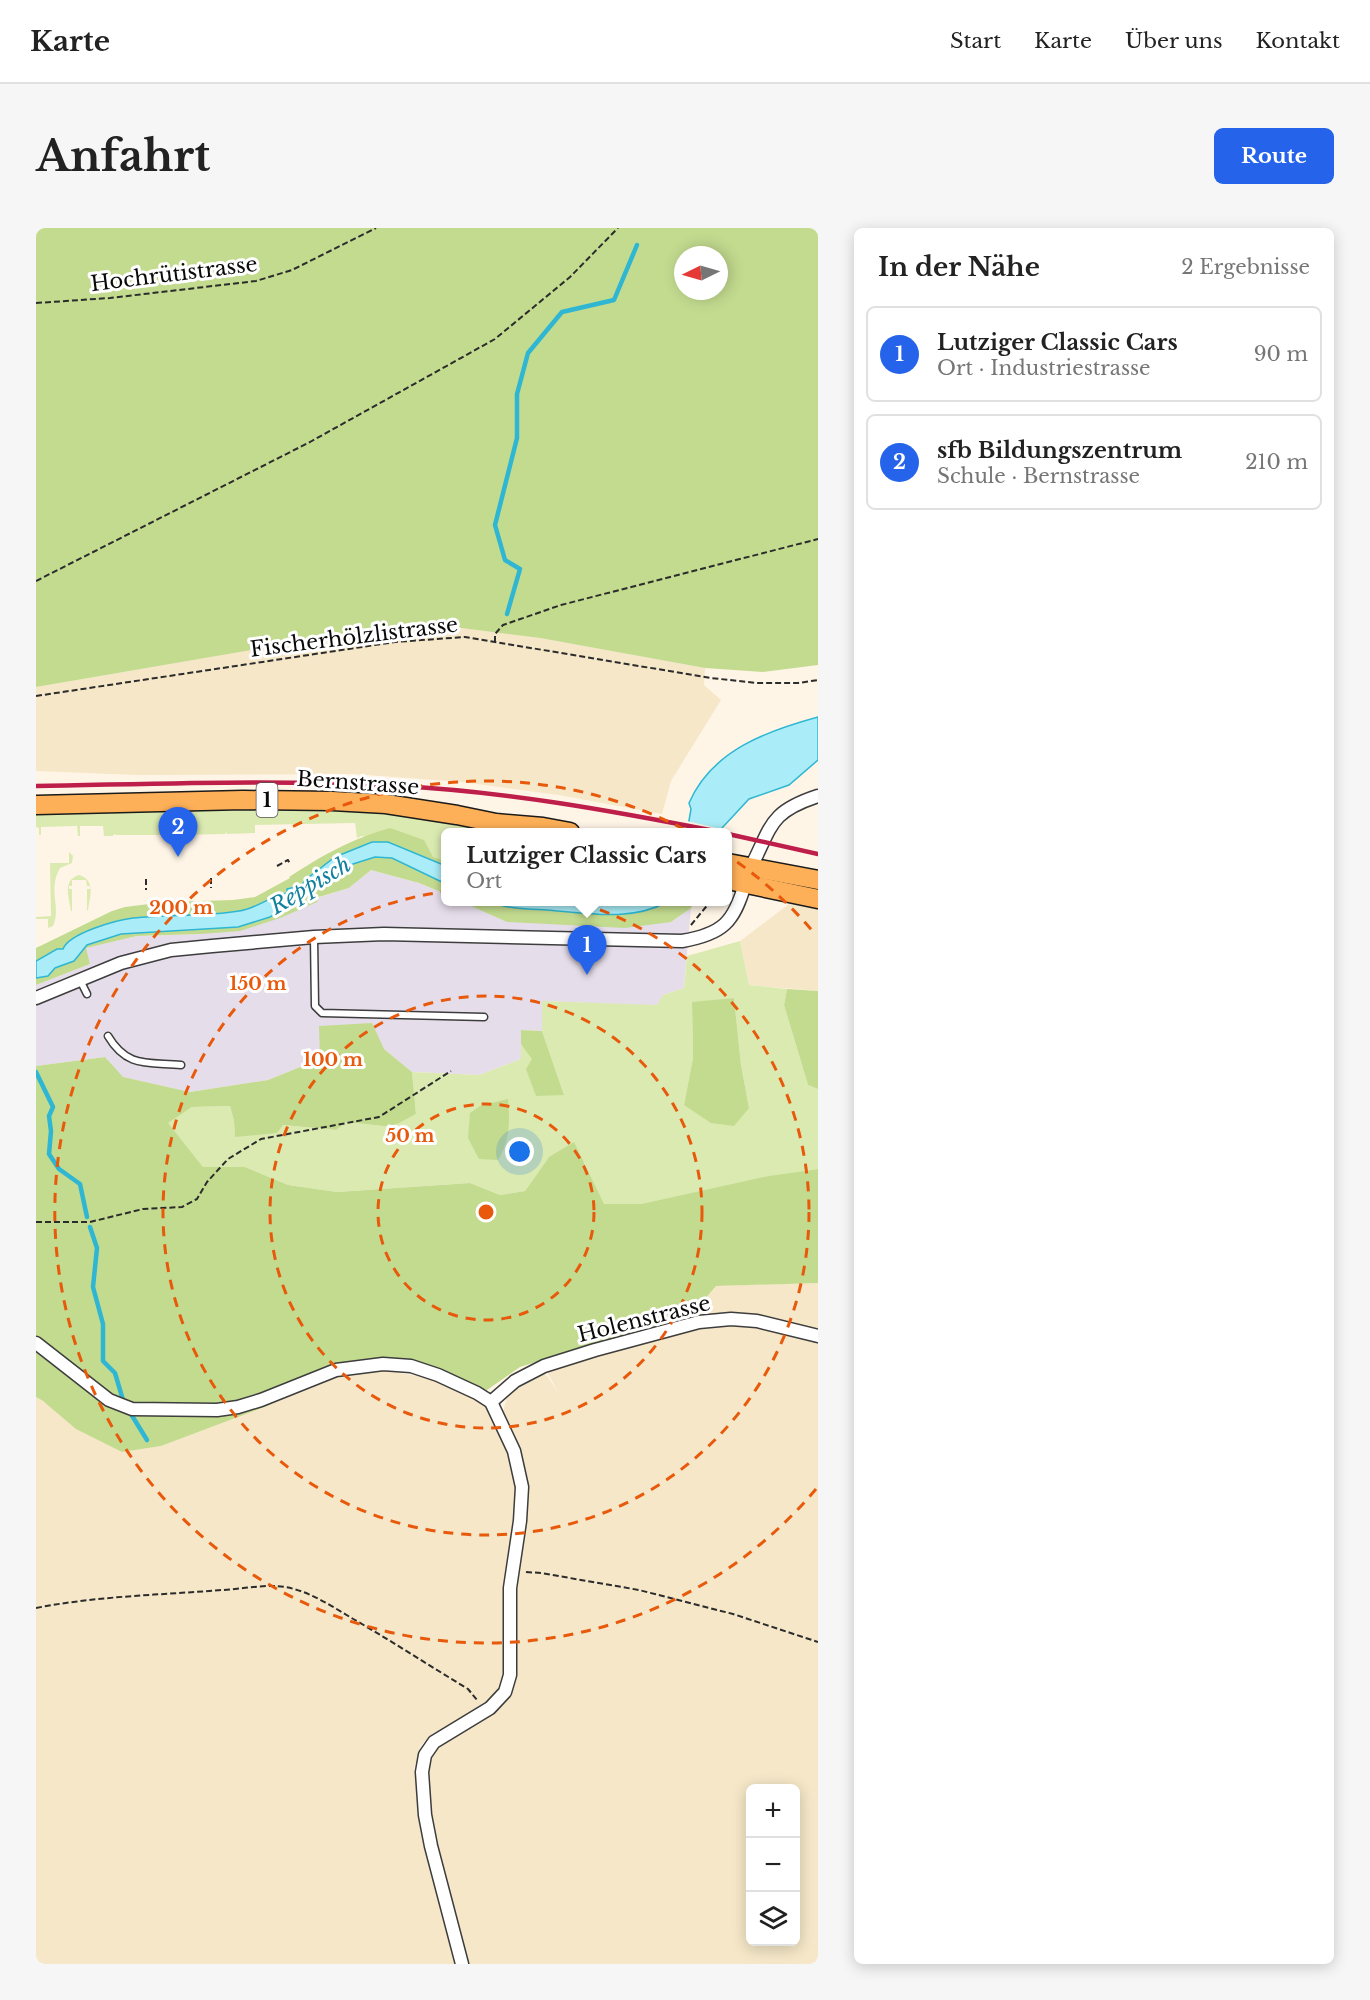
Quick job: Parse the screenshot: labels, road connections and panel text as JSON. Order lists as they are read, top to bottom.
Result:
{
  "streets": {
    "main road": ["Bernstrasse", "1"],
    "street": ["Holenstrasse"],
    "path": ["Hochrütistrasse", "Fischerhölzlistrasse"]
  },
  "water": ["Reppisch"],
  "north": "left",
  "page": {
    "header": "Karte",
    "nav": [
      "Start",
      "Karte",
      "Über uns",
      "Kontakt"
    ],
    "buttons": "Route",
    "title": "Anfahrt",
    "heading": ["In der Nähe", "2 Ergebnisse"],
    "list": [
      {
        "mark": "1",
        "name": "Lutziger Classic Cars",
        "note": "Ort · Industriestrasse",
        "value": "90 m"
      },
      {
        "mark": "2",
        "name": "sfb Bildungszentrum",
        "note": "Schule · Bernstrasse",
        "value": "210 m"
      }
    ],
    "pins": ["2", "1"],
    "popup": ["Lutziger Classic Cars", "Ort"],
    "map_buttons": ["+", "−"]
  },
  "rings": [
    "200 m",
    "150 m",
    "100 m",
    "50 m"
  ]
}
